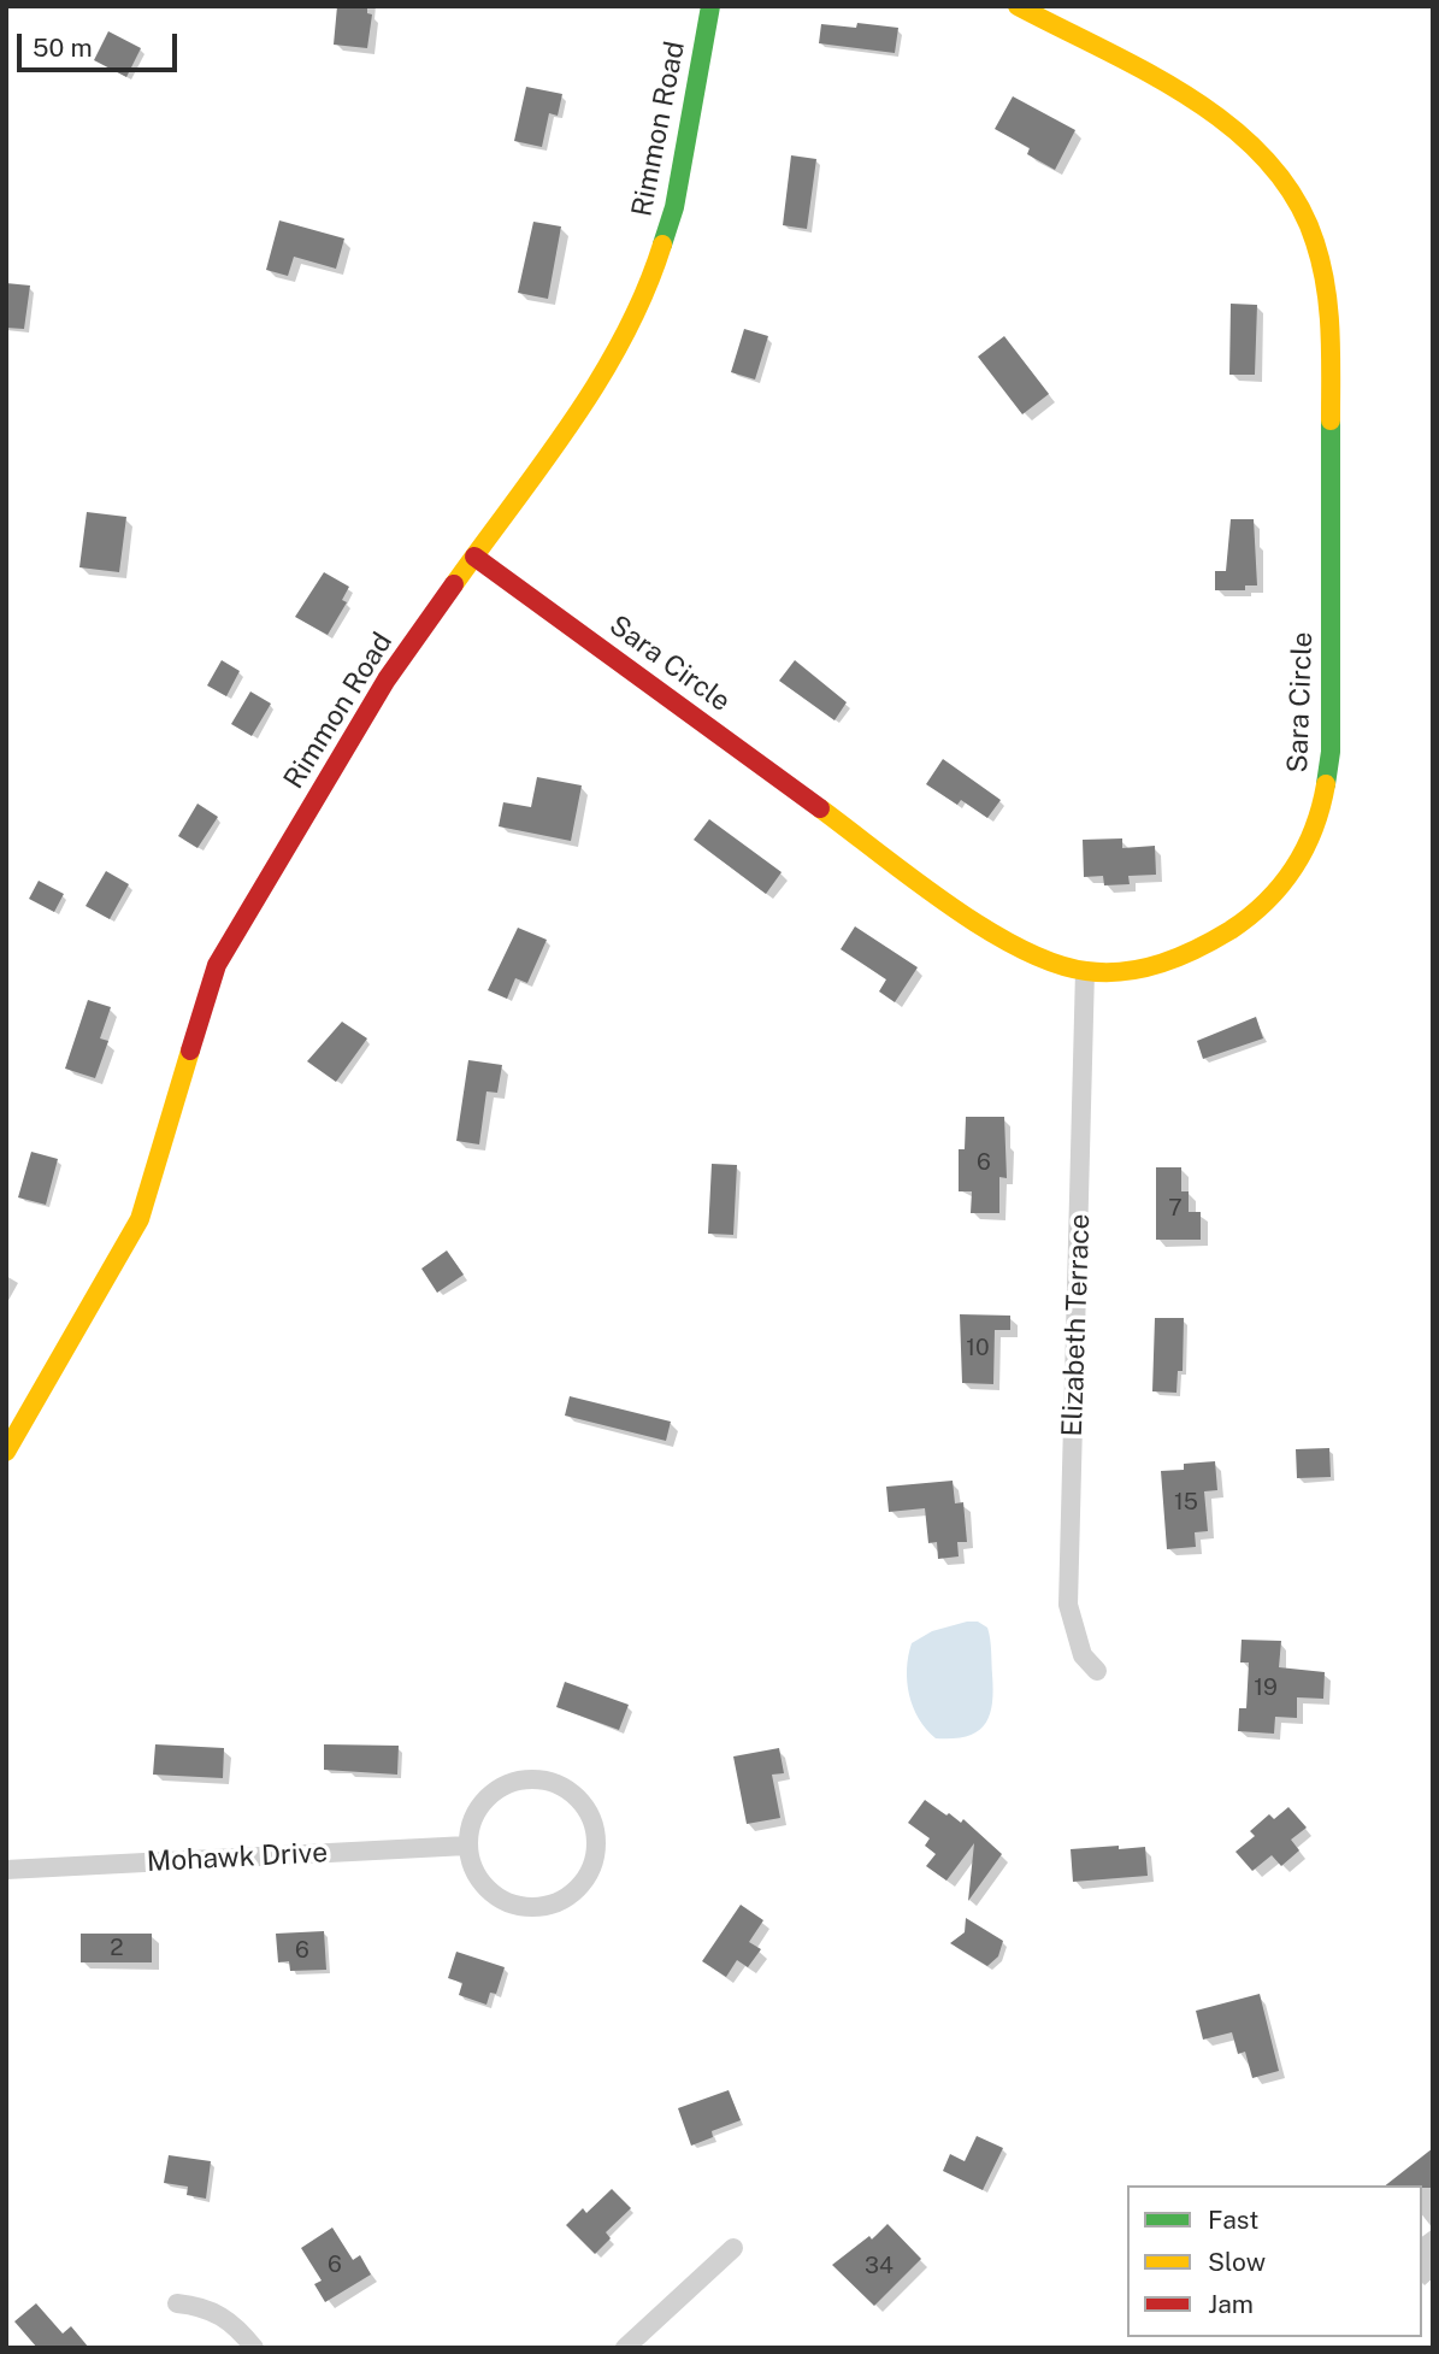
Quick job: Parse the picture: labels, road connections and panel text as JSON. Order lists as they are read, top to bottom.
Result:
{
  "streets": {
    "street": [
      "Rimmon Road",
      "Sara Circle",
      "Elizabeth Terrace",
      "Mohawk Drive"
    ]
  },
  "crossings": [
    ["Rimmon Road", "Sara Circle"],
    ["Sara Circle", "Elizabeth Terrace"]
  ],
  "house_numbers": [
    "6",
    "7",
    "10",
    "15",
    "19",
    "2",
    "6",
    "6",
    "34"
  ],
  "legend": ["Fast", "Slow", "Jam"],
  "scale_bar": "50 m"
}
